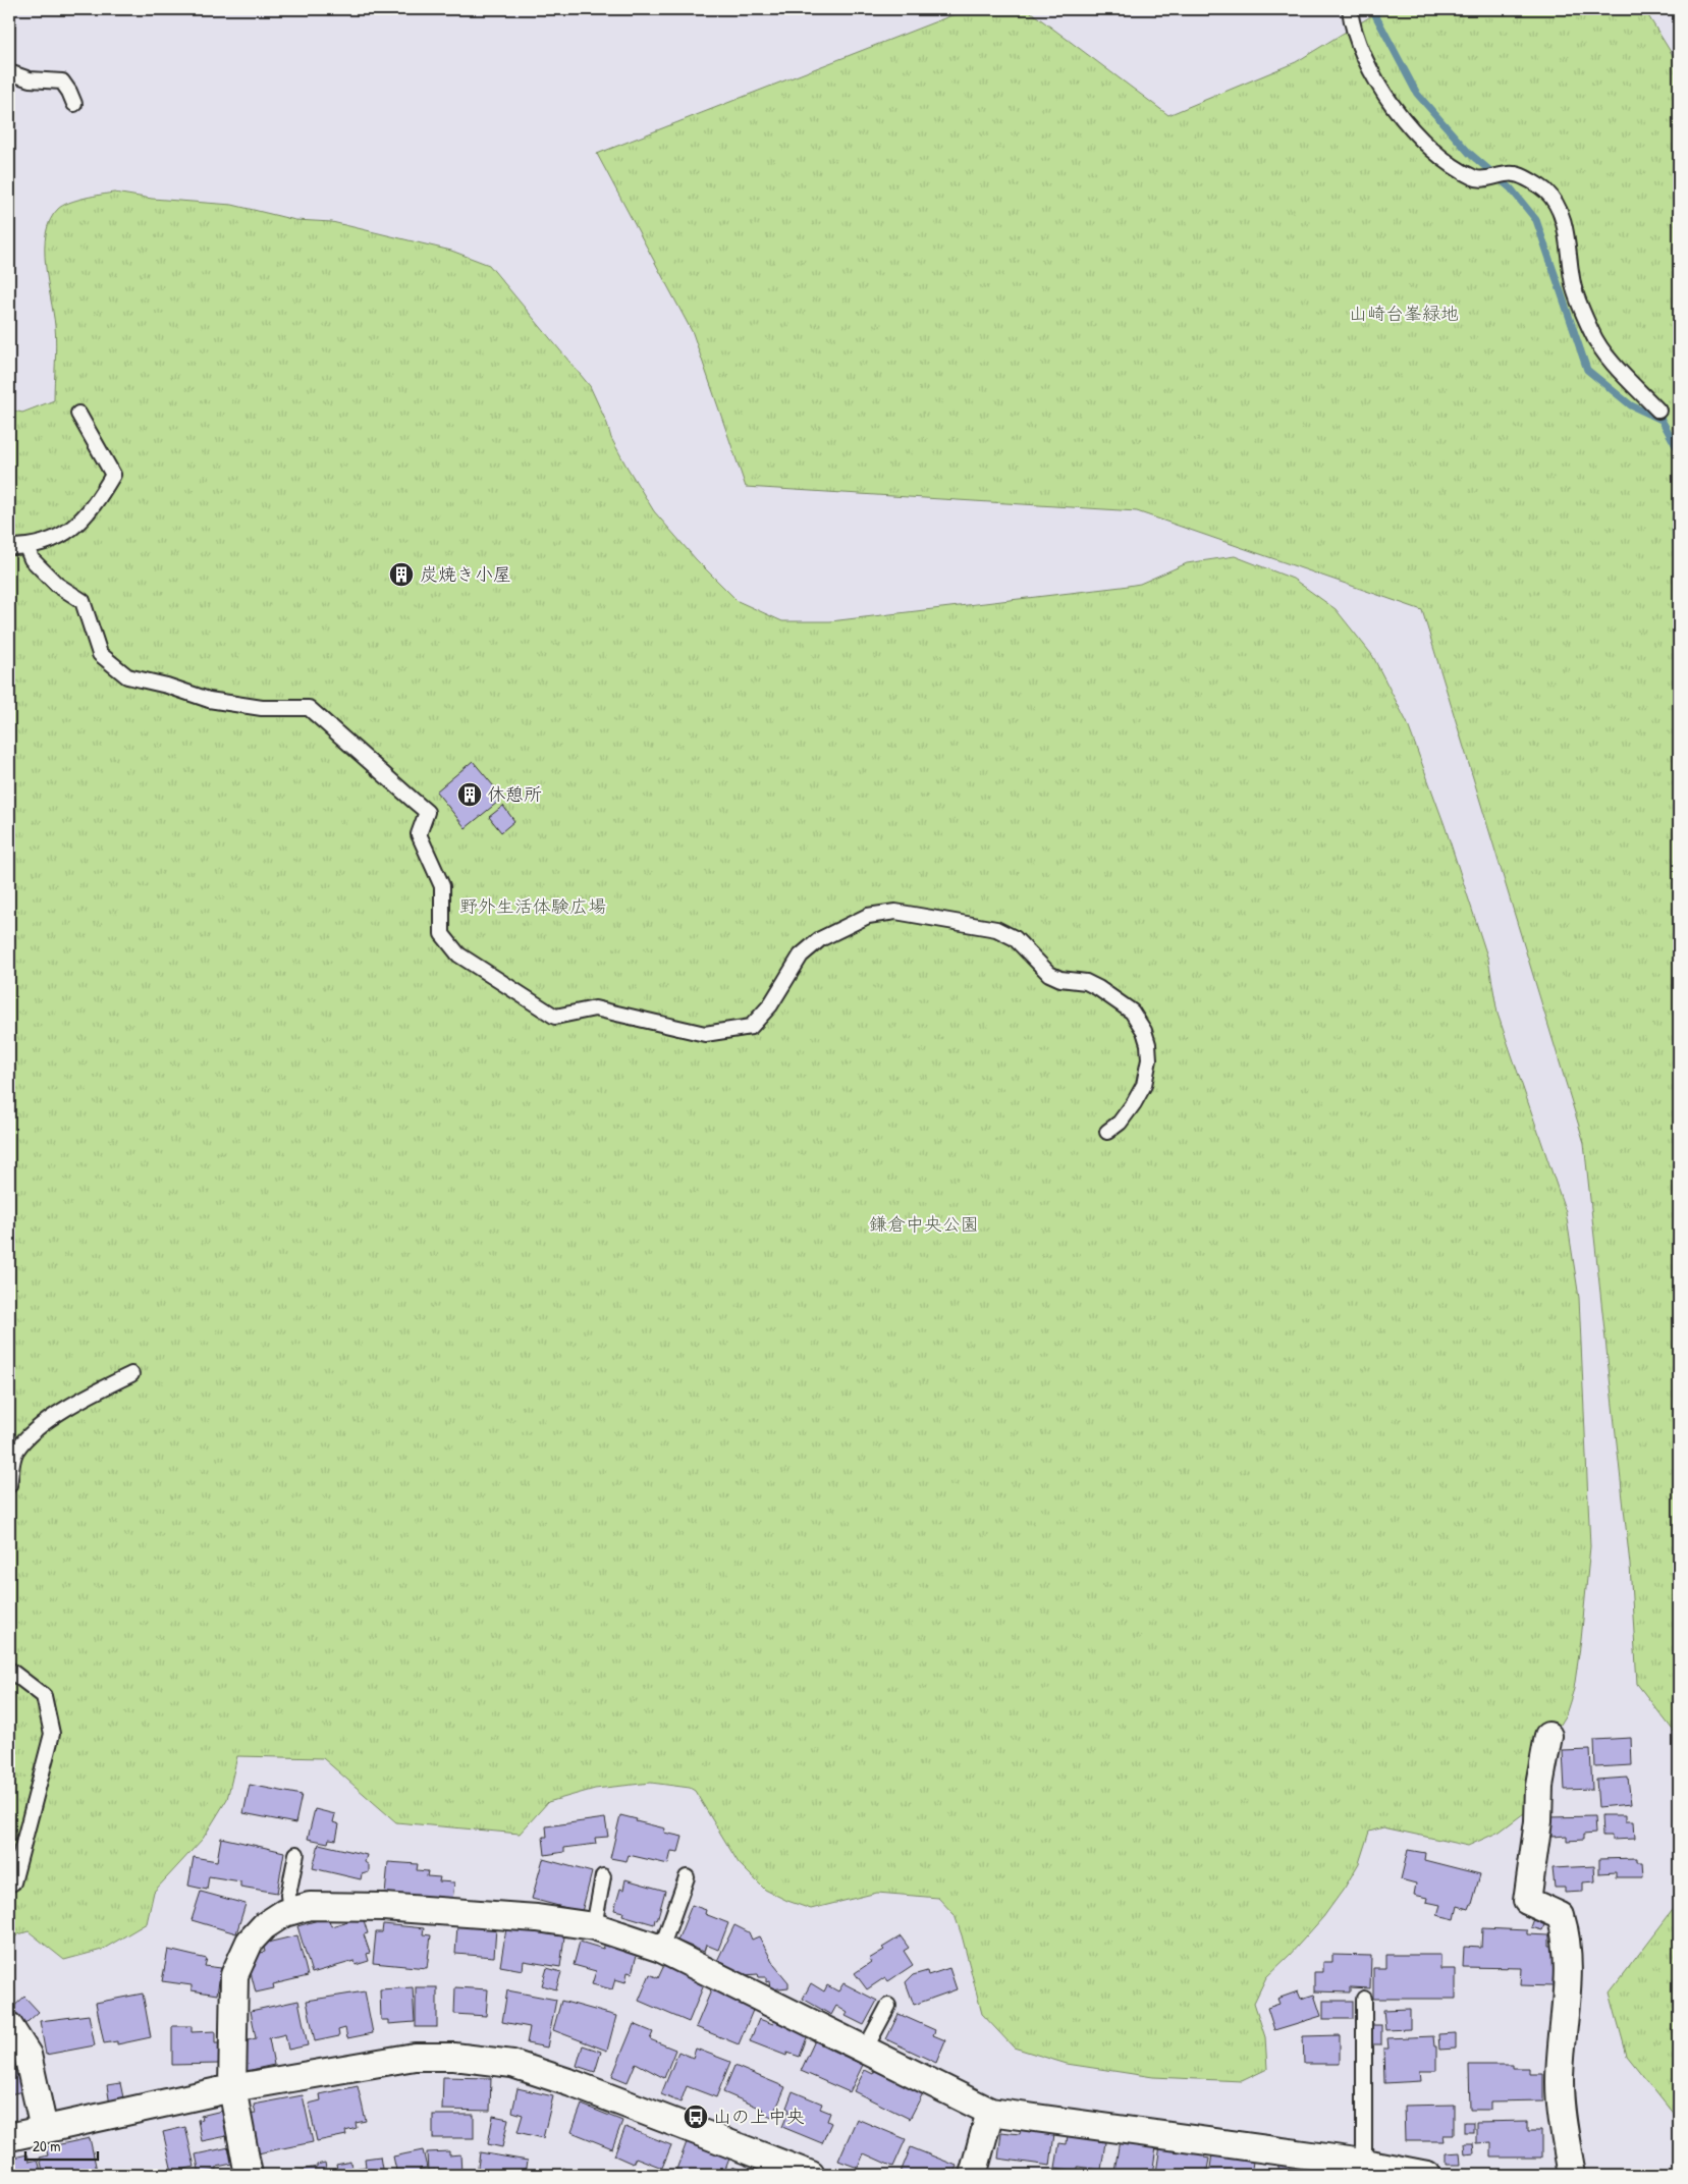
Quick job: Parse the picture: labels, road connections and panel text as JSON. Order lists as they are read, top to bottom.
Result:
{
  "parks": ["山崎台峯緑地", "野外生活体験広場", "鎌倉中央公園"],
  "places": {
    "building": ["炭焼き小屋", "休憩所"],
    "bus stop": ["山の上中央"]
  },
  "scale_bar": "20 m"
}
